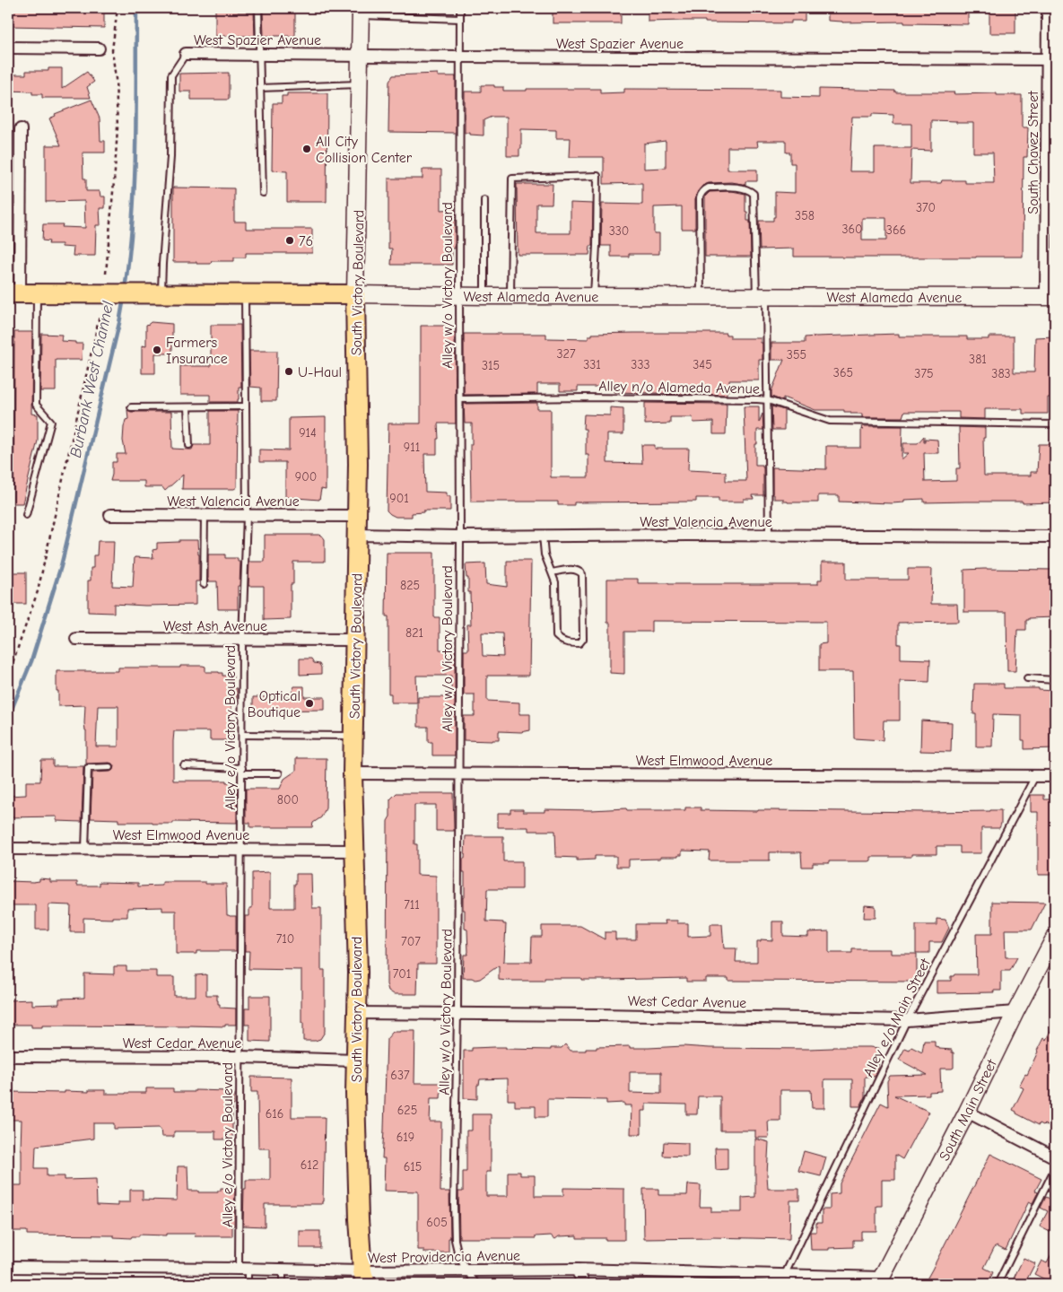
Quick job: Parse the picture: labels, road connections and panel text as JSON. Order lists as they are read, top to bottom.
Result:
{
  "streets": {
    "main road": ["South Victory Boulevard", "West Alameda Avenue", "South Main Street"],
    "street": [
      "West Spazier Avenue",
      "South Chavez Street",
      "West Valencia Avenue",
      "West Ash Avenue",
      "West Elmwood Avenue",
      "West Cedar Avenue",
      "West Providencia Avenue"
    ],
    "lane": [
      "Alley w/o Victory Boulevard",
      "Alley n/o Alameda Avenue",
      "Alley e/o Victory Boulevard",
      "Alley e/o Main Street"
    ]
  },
  "crossings": [
    ["West Spazier Avenue", "South Chavez Street"],
    ["West Spazier Avenue", "South Victory Boulevard"],
    ["West Spazier Avenue", "Alley w/o Victory Boulevard"],
    ["South Chavez Street", "West Alameda Avenue"],
    ["South Victory Boulevard", "West Alameda Avenue"],
    ["South Victory Boulevard", "West Valencia Avenue"],
    ["South Victory Boulevard", "West Ash Avenue"],
    ["South Victory Boulevard", "West Elmwood Avenue"],
    ["South Victory Boulevard", "West Cedar Avenue"],
    ["South Victory Boulevard", "West Providencia Avenue"],
    ["Alley w/o Victory Boulevard", "West Alameda Avenue"],
    ["Alley w/o Victory Boulevard", "Alley n/o Alameda Avenue"],
    ["Alley w/o Victory Boulevard", "West Valencia Avenue"],
    ["Alley w/o Victory Boulevard", "West Elmwood Avenue"],
    ["Alley w/o Victory Boulevard", "West Cedar Avenue"],
    ["Alley w/o Victory Boulevard", "West Providencia Avenue"],
    ["West Alameda Avenue", "Alley e/o Victory Boulevard"],
    ["West Valencia Avenue", "Alley e/o Victory Boulevard"],
    ["West Ash Avenue", "Alley e/o Victory Boulevard"],
    ["Alley e/o Victory Boulevard", "West Elmwood Avenue"],
    ["Alley e/o Victory Boulevard", "West Cedar Avenue"],
    ["Alley e/o Victory Boulevard", "West Providencia Avenue"],
    ["West Elmwood Avenue", "Alley e/o Main Street"],
    ["West Cedar Avenue", "Alley e/o Main Street"],
    ["West Cedar Avenue", "South Main Street"],
    ["Alley e/o Main Street", "West Providencia Avenue"],
    ["South Main Street", "West Providencia Avenue"]
  ],
  "water": ["Burbank West Channel"],
  "places": [
    "All City Collision Center",
    "76",
    "Farmers Insurance",
    "U-Haul",
    "Optical Boutique"
  ],
  "house_numbers": [
    "370",
    "358",
    "360",
    "366",
    "330",
    "327",
    "355",
    "381",
    "331",
    "333",
    "345",
    "315",
    "365",
    "375",
    "383",
    "914",
    "911",
    "900",
    "901",
    "825",
    "821",
    "800",
    "711",
    "710",
    "707",
    "701",
    "637",
    "625",
    "616",
    "619",
    "612",
    "615",
    "605"
  ]
}
